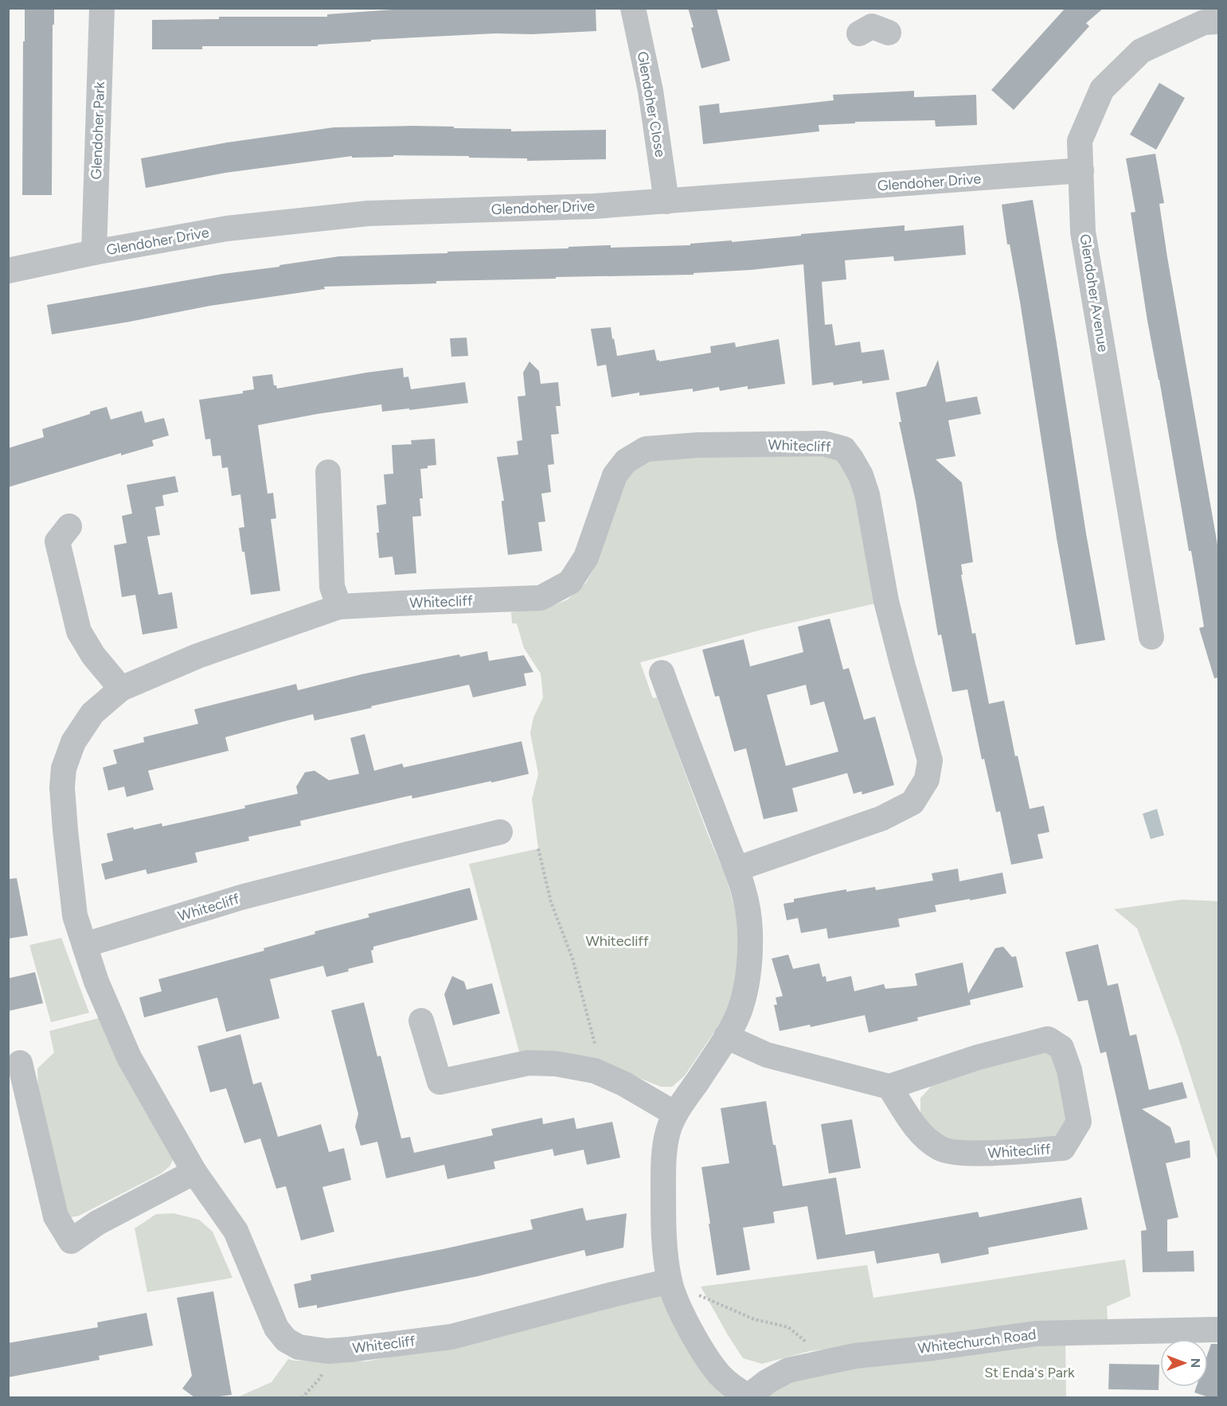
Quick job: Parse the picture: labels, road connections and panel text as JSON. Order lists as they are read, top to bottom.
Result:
{
  "streets": {
    "street": [
      "Glendoher Close",
      "Glendoher Park",
      "Glendoher Drive",
      "Glendoher Avenue",
      "Whitecliff",
      "Whitechurch Road"
    ]
  },
  "crossings": [
    ["Glendoher Close", "Glendoher Drive"],
    ["Glendoher Park", "Glendoher Drive"],
    ["Glendoher Drive", "Glendoher Avenue"]
  ],
  "parks": ["Whitecliff", "St Enda's Park"],
  "north": "right"
}
